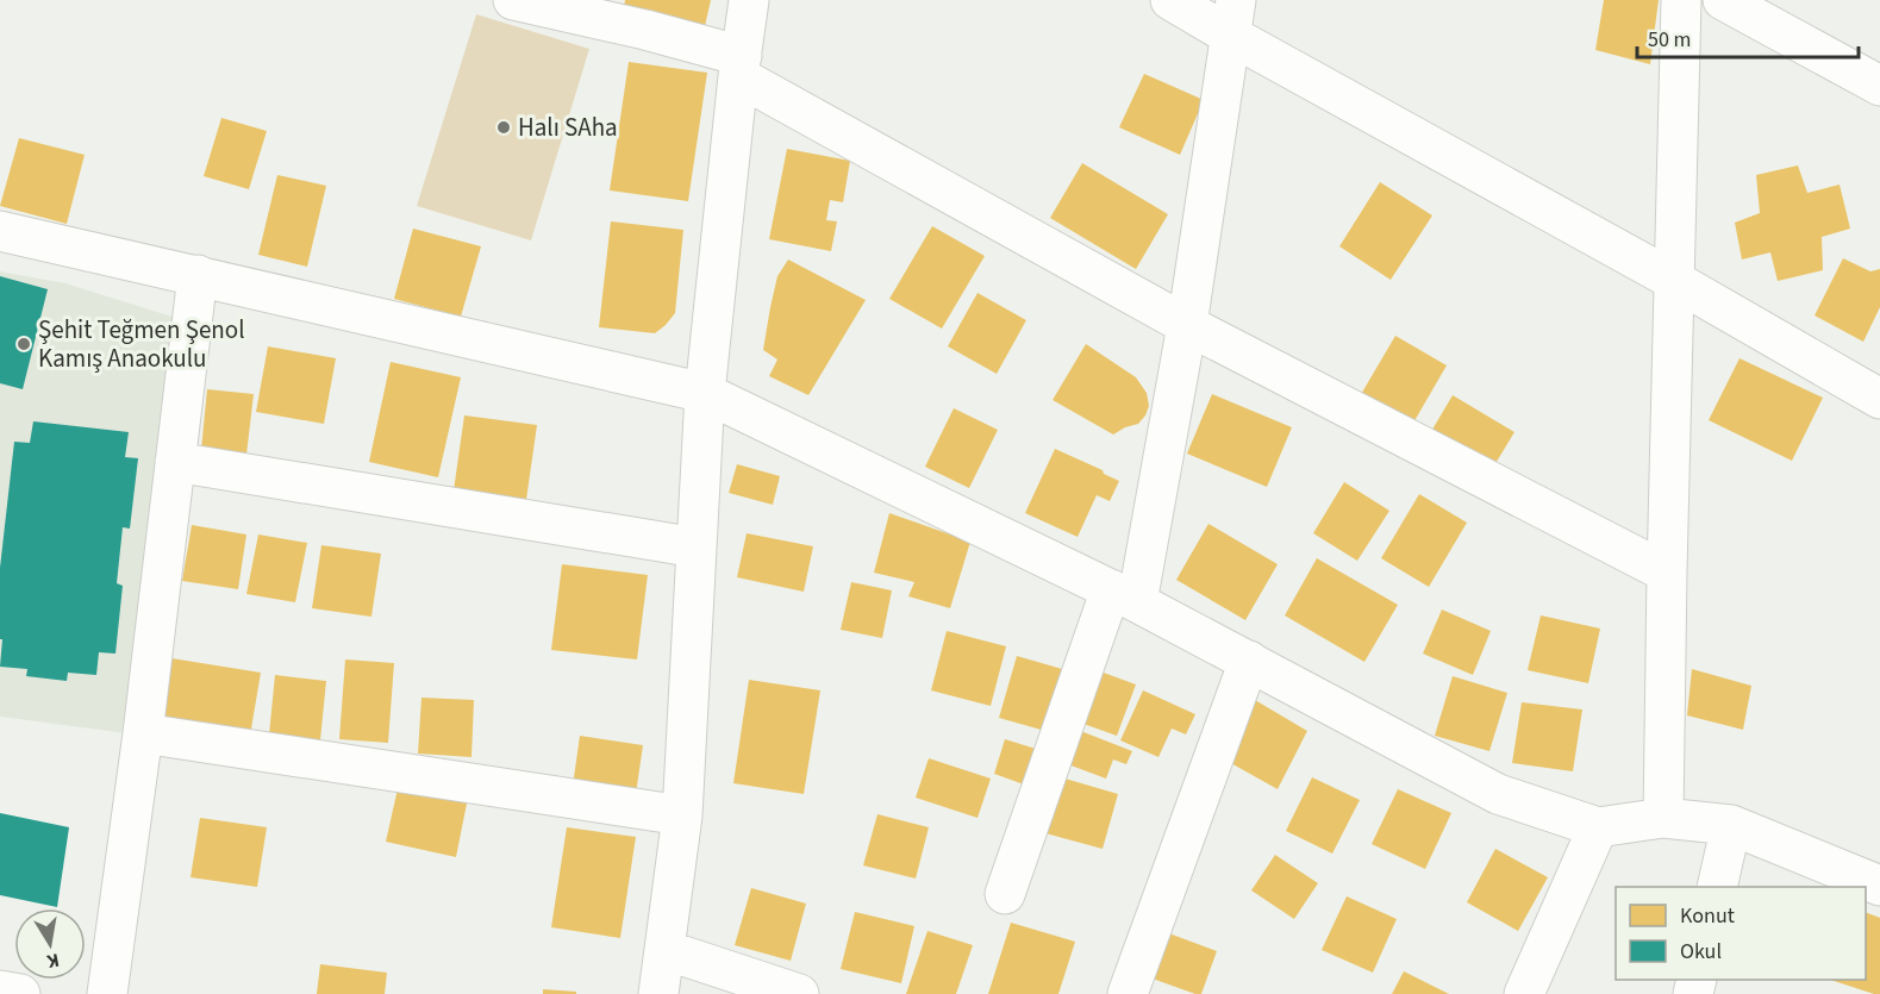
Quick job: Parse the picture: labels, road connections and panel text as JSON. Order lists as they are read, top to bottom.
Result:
{
  "places": ["Halı SAha", "Şehit Teğmen Şenol Kamış Anaokulu"],
  "legend": ["Konut", "Okul"],
  "scale_bar": "50 m",
  "north": "bottom"
}
